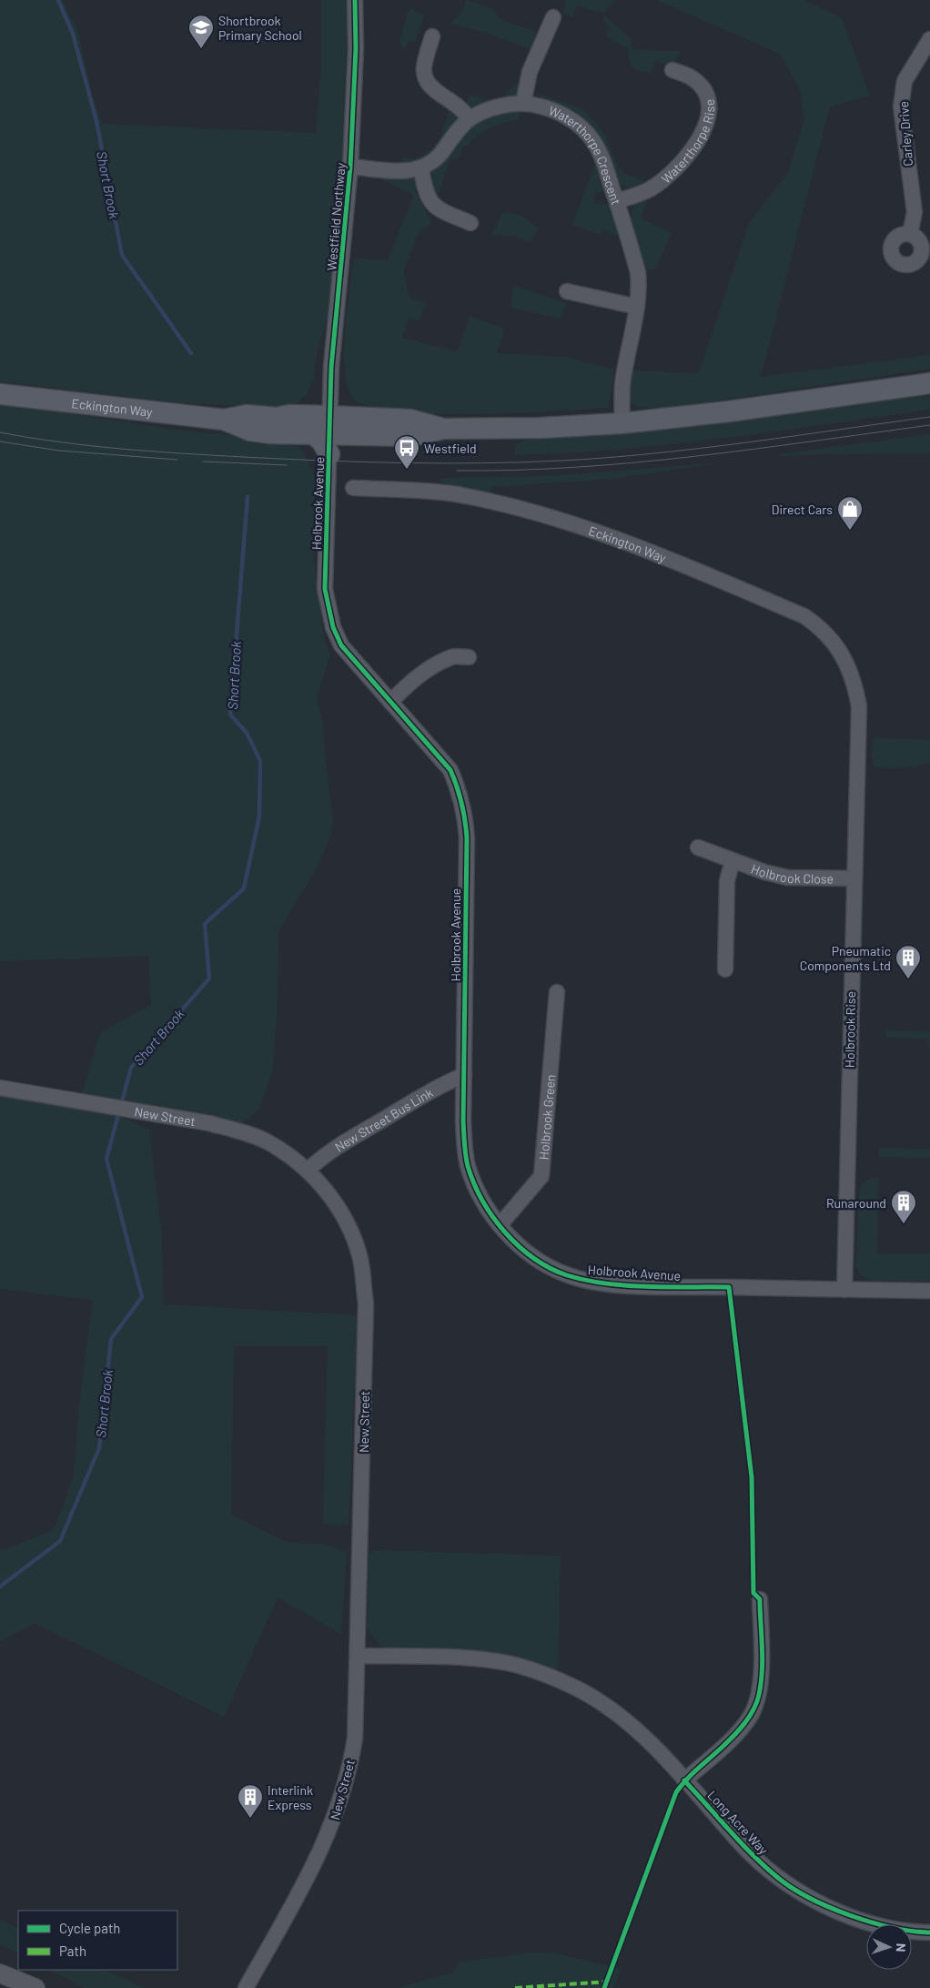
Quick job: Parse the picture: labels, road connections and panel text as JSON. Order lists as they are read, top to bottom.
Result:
{
  "streets": {
    "main road": ["Eckington Way"],
    "street": [
      "Carley Drive",
      "Waterthorpe Rise",
      "Waterthorpe Crescent",
      "Westfield Northway",
      "Holbrook Avenue",
      "Holbrook Close",
      "Holbrook Rise",
      "New Street",
      "Holbrook Green",
      "New Street Bus Link",
      "Long Acre Way"
    ]
  },
  "crossings": [
    ["Waterthorpe Rise", "Waterthorpe Crescent"],
    ["Waterthorpe Crescent", "Eckington Way"],
    ["Westfield Northway", "Eckington Way"],
    ["Westfield Northway", "Holbrook Avenue"],
    ["Eckington Way", "Holbrook Avenue"],
    ["Eckington Way", "Holbrook Rise"],
    ["Holbrook Avenue", "Holbrook Rise"],
    ["Holbrook Avenue", "Holbrook Green"],
    ["Holbrook Avenue", "New Street Bus Link"],
    ["Holbrook Close", "Holbrook Rise"],
    ["New Street", "New Street Bus Link"],
    ["New Street", "Long Acre Way"]
  ],
  "water": ["Short Brook"],
  "places": {
    "school or university": ["Shortbrook Primary School"],
    "bus stop": ["Westfield"],
    "shop": ["Direct Cars"],
    "building": ["Pneumatic Components Ltd", "Runaround", "Interlink Express"]
  },
  "legend": ["Cycle path", "Path"],
  "north": "right"
}
